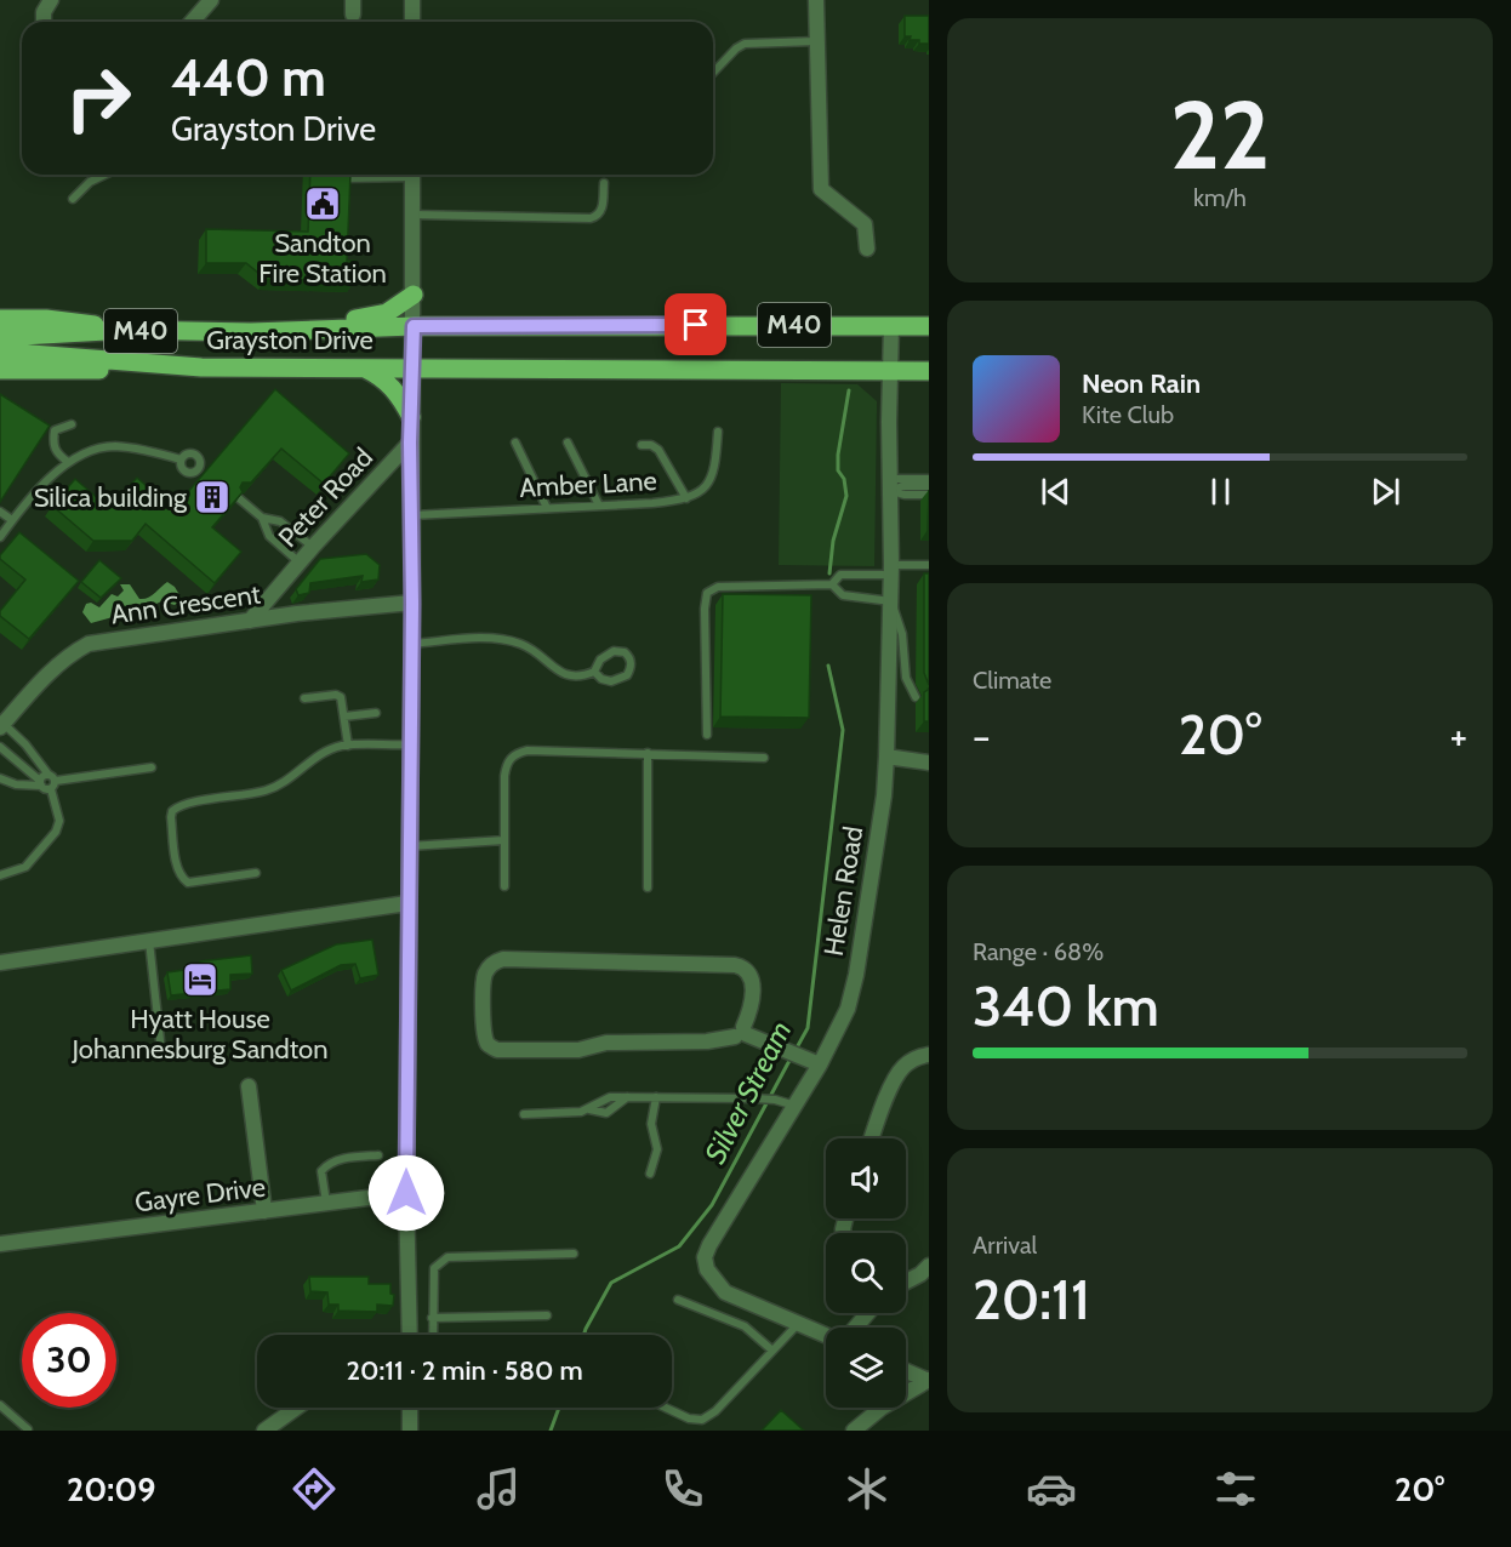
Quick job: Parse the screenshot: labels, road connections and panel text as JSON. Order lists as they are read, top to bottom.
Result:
{
  "streets": {
    "main road": ["M40", "Grayston Drive"],
    "street": [
      "Peter Road",
      "Ann Crescent",
      "Helen Road",
      "Gayre Drive"
    ],
    "lane": ["Amber Lane"]
  },
  "crossings": [
    ["Grayston Drive", "Helen Road"],
    ["Peter Road", "Ann Crescent"]
  ],
  "water": ["Silver Stream"],
  "places": {
    "public building": ["Sandton Fire Station"],
    "building": ["Silica building"],
    "hotel": ["Hyatt House Johannesburg Sandton"]
  },
  "page": {
    "tile": [
      ["22", "km/h"],
      "Climate",
      ["Range · 68%", "340 km"],
      ["Arrival", "20:11"]
    ],
    "turn": ["440 m", "Grayston Drive"],
    "song": ["Neon Rain", "Kite Club"],
    "heat": ["−", "20°", "+"],
    "limit": "30",
    "trip": "20:11 · 2 min · 580 m",
    "tabs": ["20:09", "20°"]
  }
}
